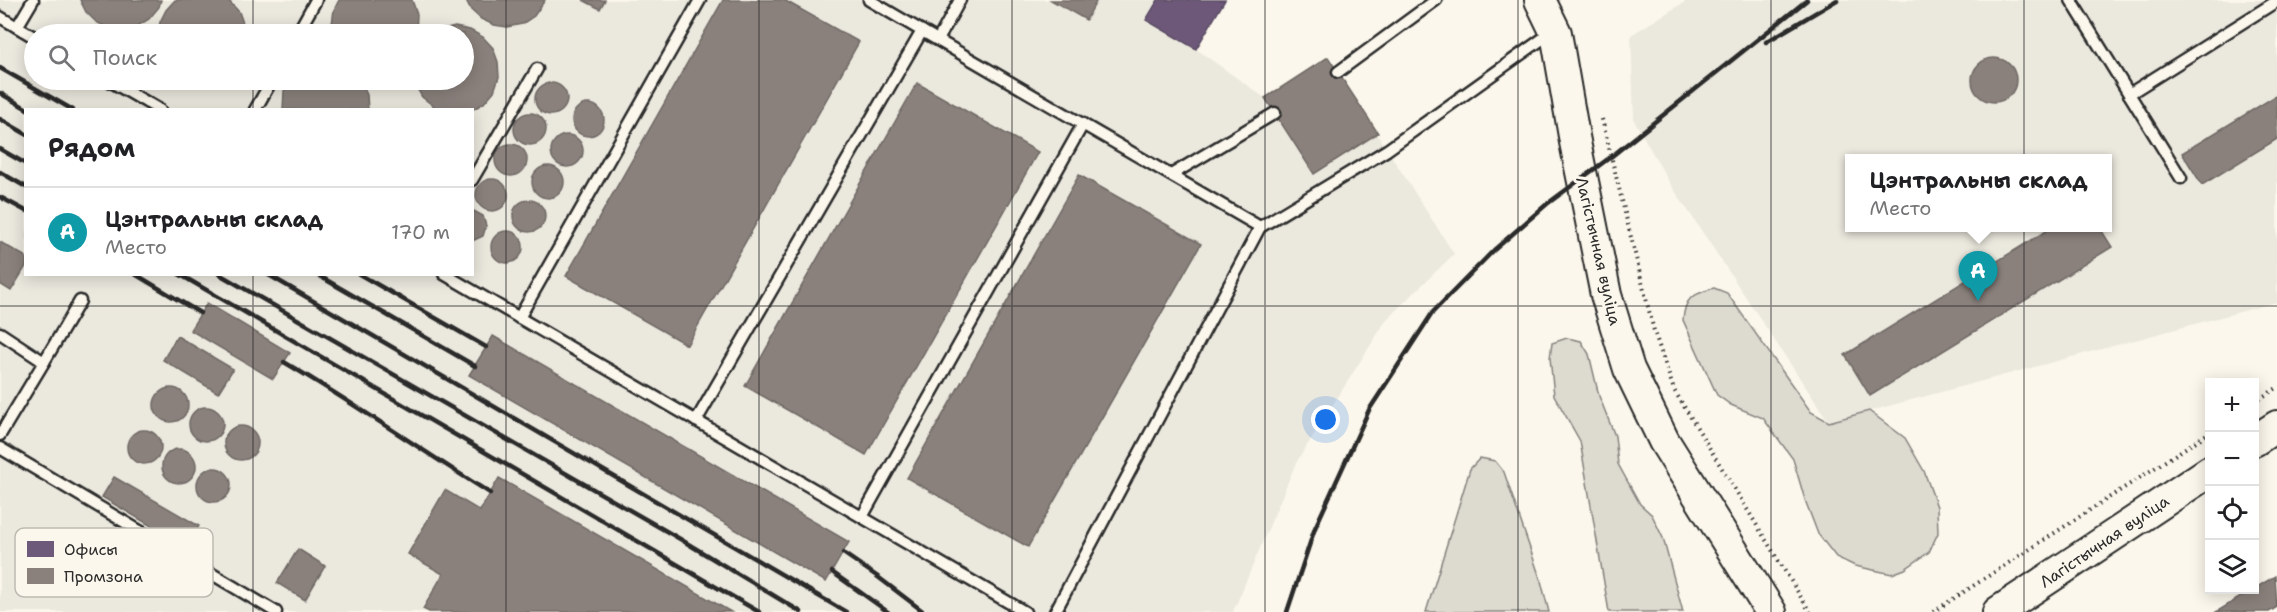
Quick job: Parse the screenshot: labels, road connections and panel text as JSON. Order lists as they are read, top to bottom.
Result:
{
  "streets": {
    "street": ["Лагістычная вуліца"]
  },
  "legend": ["Офисы", "Промзона"],
  "page": {
    "search": "Поиск",
    "heading": "Рядом",
    "popup": ["Цэнтральны склад", "Место"],
    "list": [
      {
        "mark": "A",
        "name": "Цэнтральны склад",
        "note": "Место",
        "value": "170 m"
      }
    ],
    "pins": "A",
    "map_buttons": ["+", "−"]
  }
}
